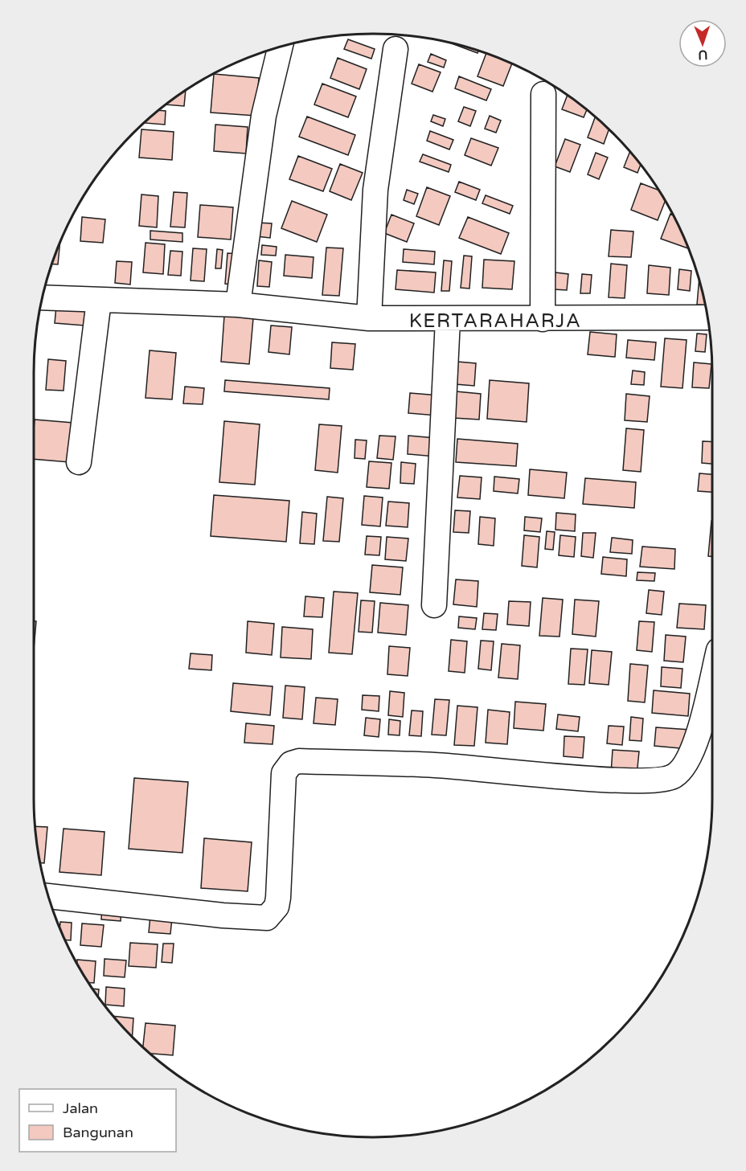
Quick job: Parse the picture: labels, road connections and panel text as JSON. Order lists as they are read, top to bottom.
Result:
{
  "districts": ["KERTARAHARJA"],
  "legend": ["Jalan", "Bangunan"],
  "north": "bottom"
}
